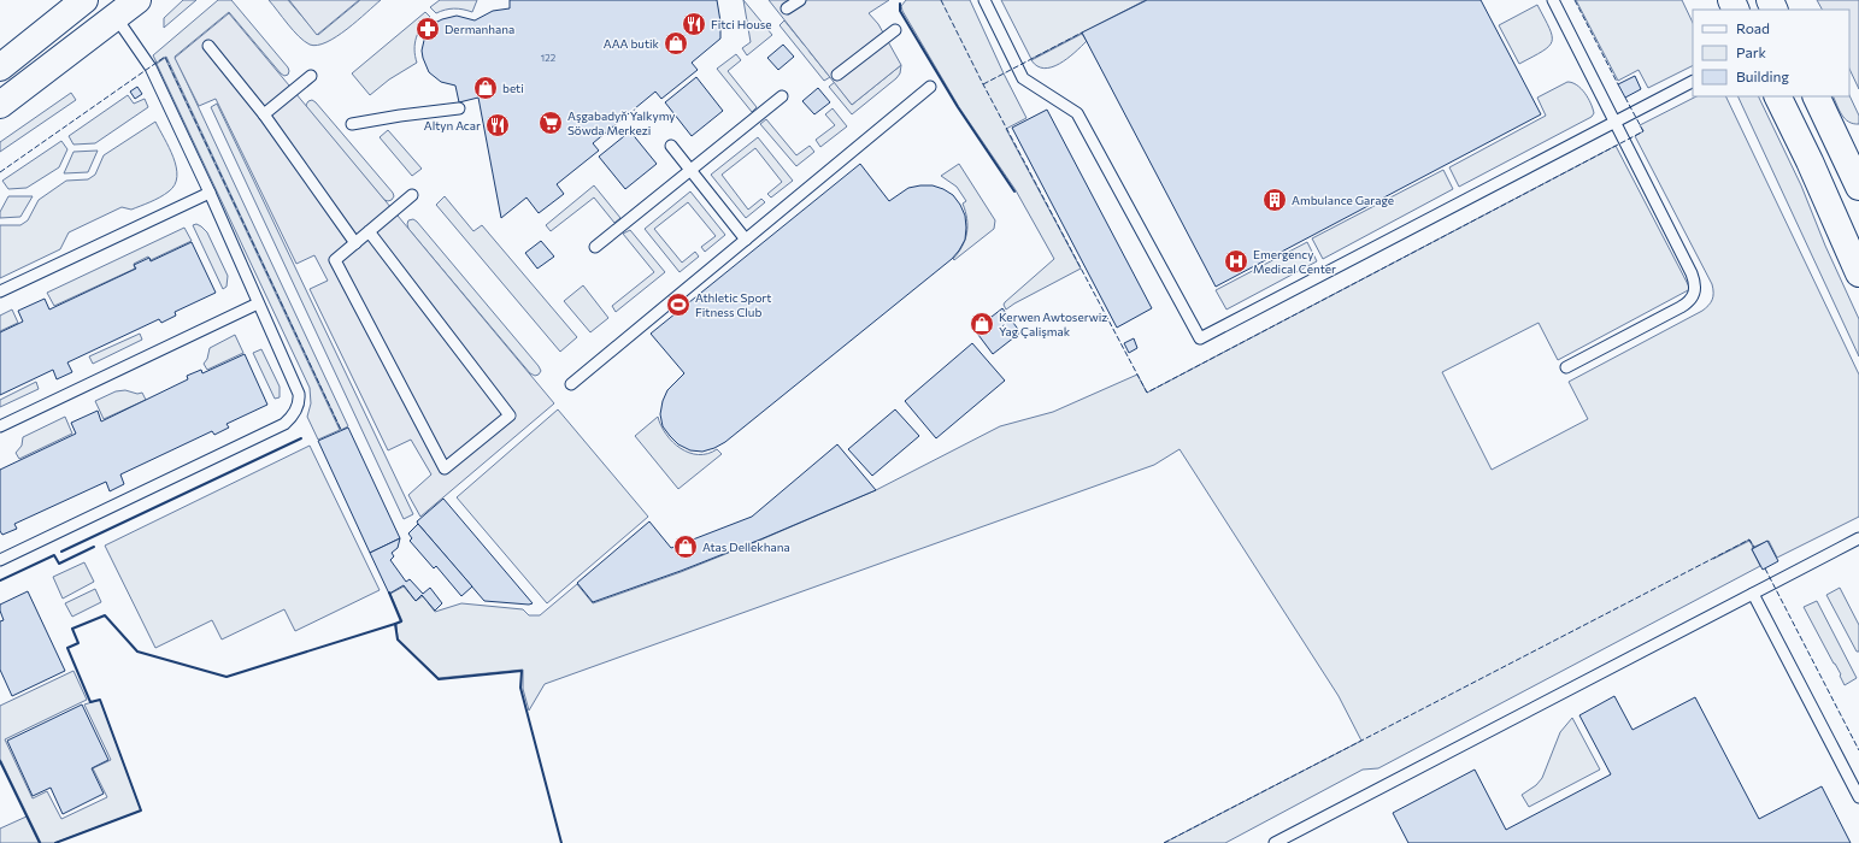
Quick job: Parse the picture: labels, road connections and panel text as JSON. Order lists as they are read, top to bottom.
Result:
{
  "places": {
    "restaurant": ["Fitci House", "Altyn Acar"],
    "pharmacy": ["Dermanhana"],
    "shop": [
      "AAA butik",
      "beti",
      "Kerwen Awtoserwiz Ýag Çalişmak",
      "Atas Dellekhana"
    ],
    "supermarket": ["Aşgabadyň Ýalkymy Söwda Merkezi"],
    "building": ["Ambulance Garage"],
    "hospital": ["Emergency Medical Center"],
    "sports": ["Athletic Sport Fitness Club"]
  },
  "house_numbers": ["122"],
  "legend": ["Road", "Park", "Building"]
}
